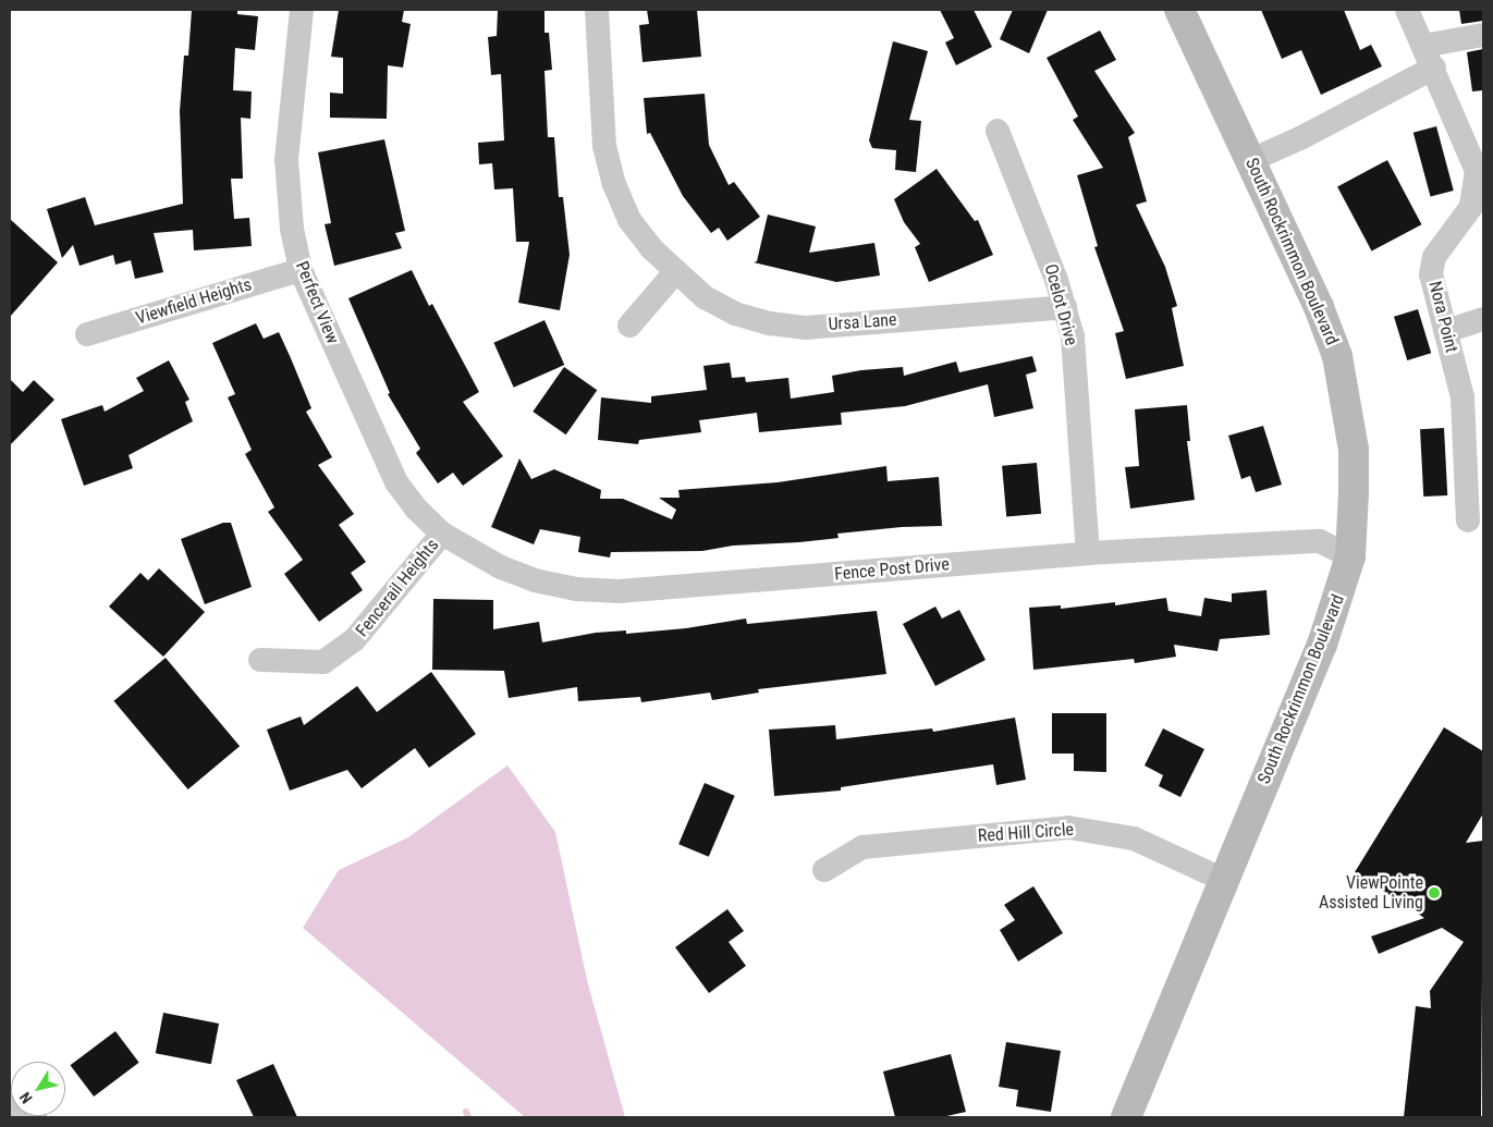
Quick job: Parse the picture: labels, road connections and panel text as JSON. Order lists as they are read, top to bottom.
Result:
{
  "streets": {
    "main road": ["South Rockrimmon Boulevard"],
    "street": [
      "Viewfield Heights",
      "Perfect View",
      "Ocelot Drive",
      "Nora Point",
      "Ursa Lane",
      "Fence Post Drive",
      "Fencerail Heights",
      "Red Hill Circle"
    ]
  },
  "crossings": [
    ["South Rockrimmon Boulevard", "Fence Post Drive"],
    ["South Rockrimmon Boulevard", "Red Hill Circle"],
    ["Viewfield Heights", "Perfect View"],
    ["Perfect View", "Fence Post Drive"],
    ["Perfect View", "Fencerail Heights"],
    ["Ocelot Drive", "Ursa Lane"],
    ["Ocelot Drive", "Fence Post Drive"],
    ["Fence Post Drive", "Fencerail Heights"]
  ],
  "places": ["ViewPointe Assisted Living"],
  "north": "bottom left"
}
